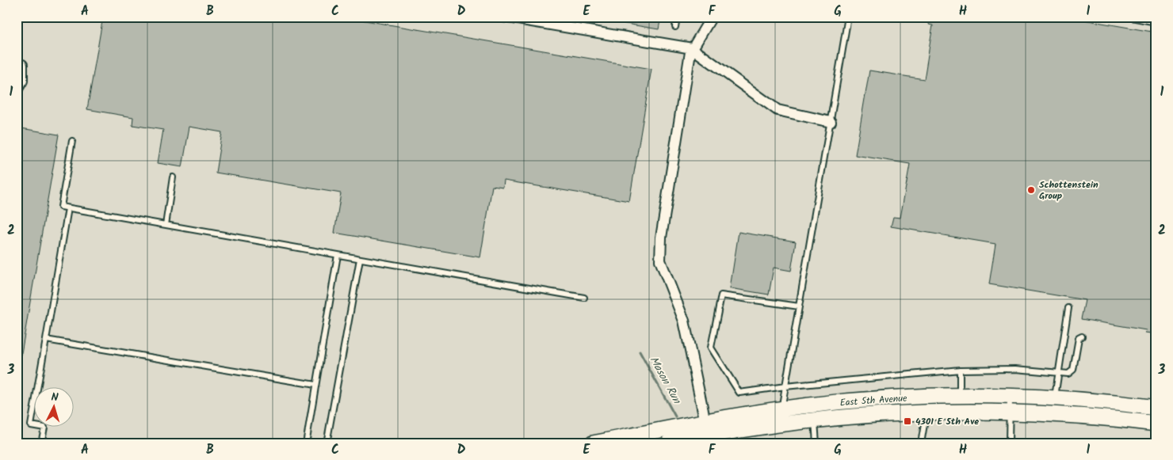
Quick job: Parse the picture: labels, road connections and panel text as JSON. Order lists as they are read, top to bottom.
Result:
{
  "streets": {
    "main road": ["East 5th Avenue"]
  },
  "water": ["Mason Run"],
  "places": {
    "other": ["Schottenstein Group"],
    "transit": ["4301 E 5th Ave"]
  },
  "north": "top",
  "grid": {
    "columns": [
      "A",
      "B",
      "C",
      "D",
      "E",
      "F",
      "G",
      "H",
      "I"
    ],
    "rows": ["1", "2", "3"]
  }
}
